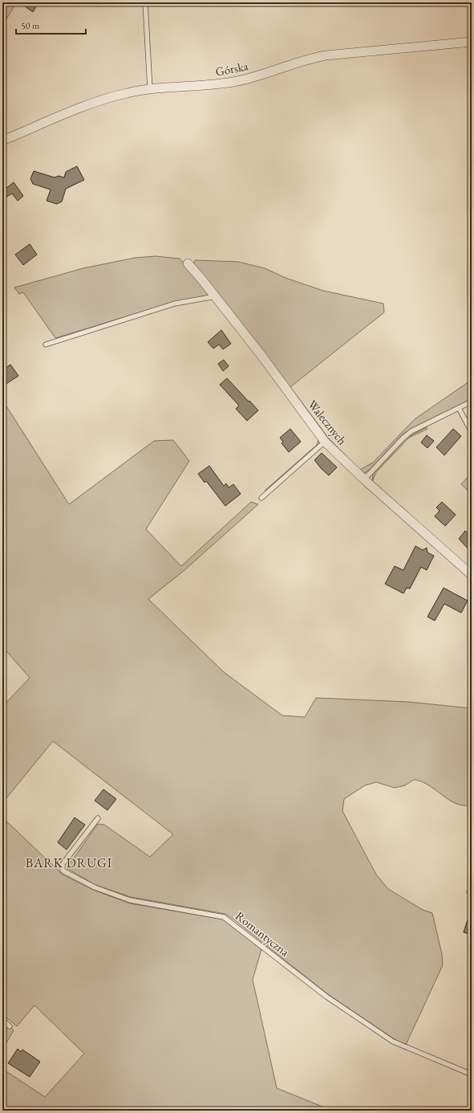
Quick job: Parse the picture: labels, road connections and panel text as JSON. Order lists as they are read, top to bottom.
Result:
{
  "streets": {
    "street": ["Górska", "Walecznych"],
    "lane": ["Romantyczna"]
  },
  "districts": ["BARK DRUGI"],
  "scale_bar": "50 m"
}
